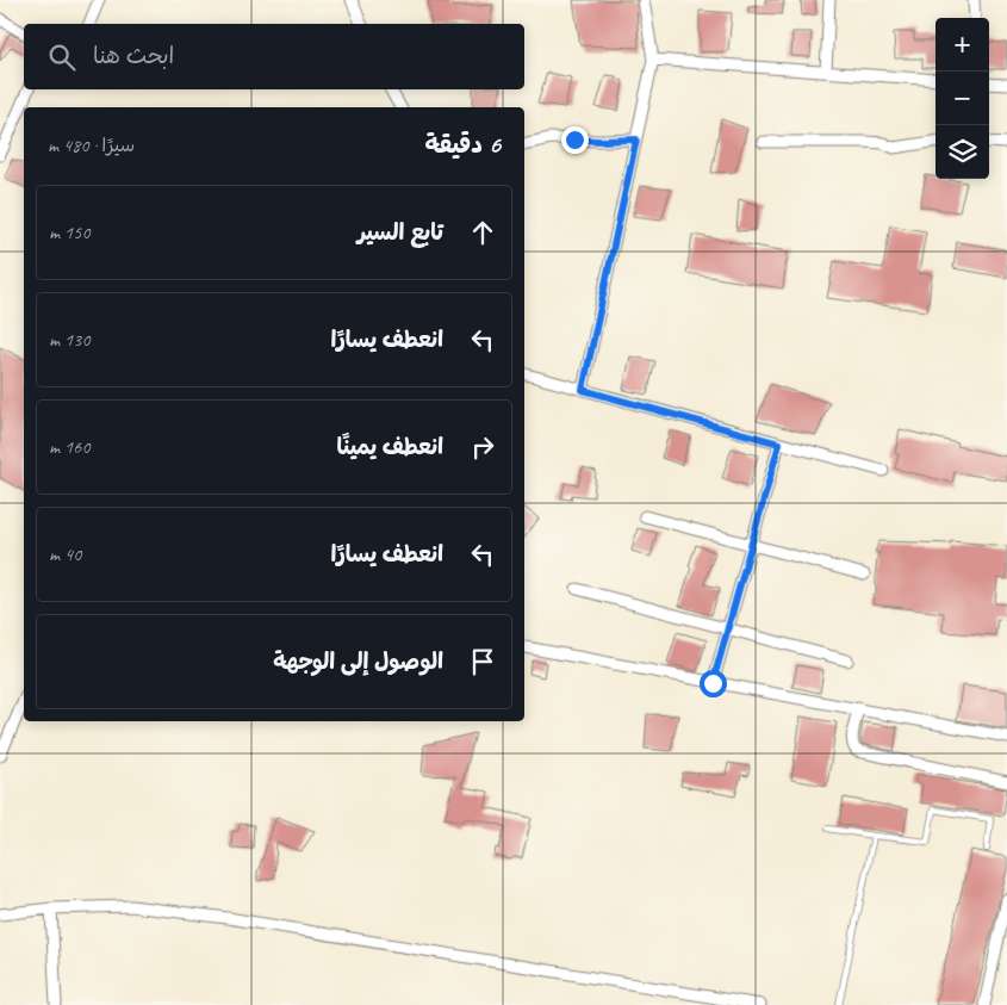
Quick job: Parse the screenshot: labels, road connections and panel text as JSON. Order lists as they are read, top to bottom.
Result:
{
  "page": {
    "map_buttons": ["+", "−"],
    "search": "ابحث هنا",
    "heading": ["6 دقيقة", "سيرًا · 480 m"],
    "list": [
      ["تابع السير", "150 m"],
      ["انعطف يسارًا", "130 m"],
      ["انعطف يمينًا", "160 m"],
      ["انعطف يسارًا", "40 m"],
      "الوصول إلى الوجهة"
    ]
  }
}
